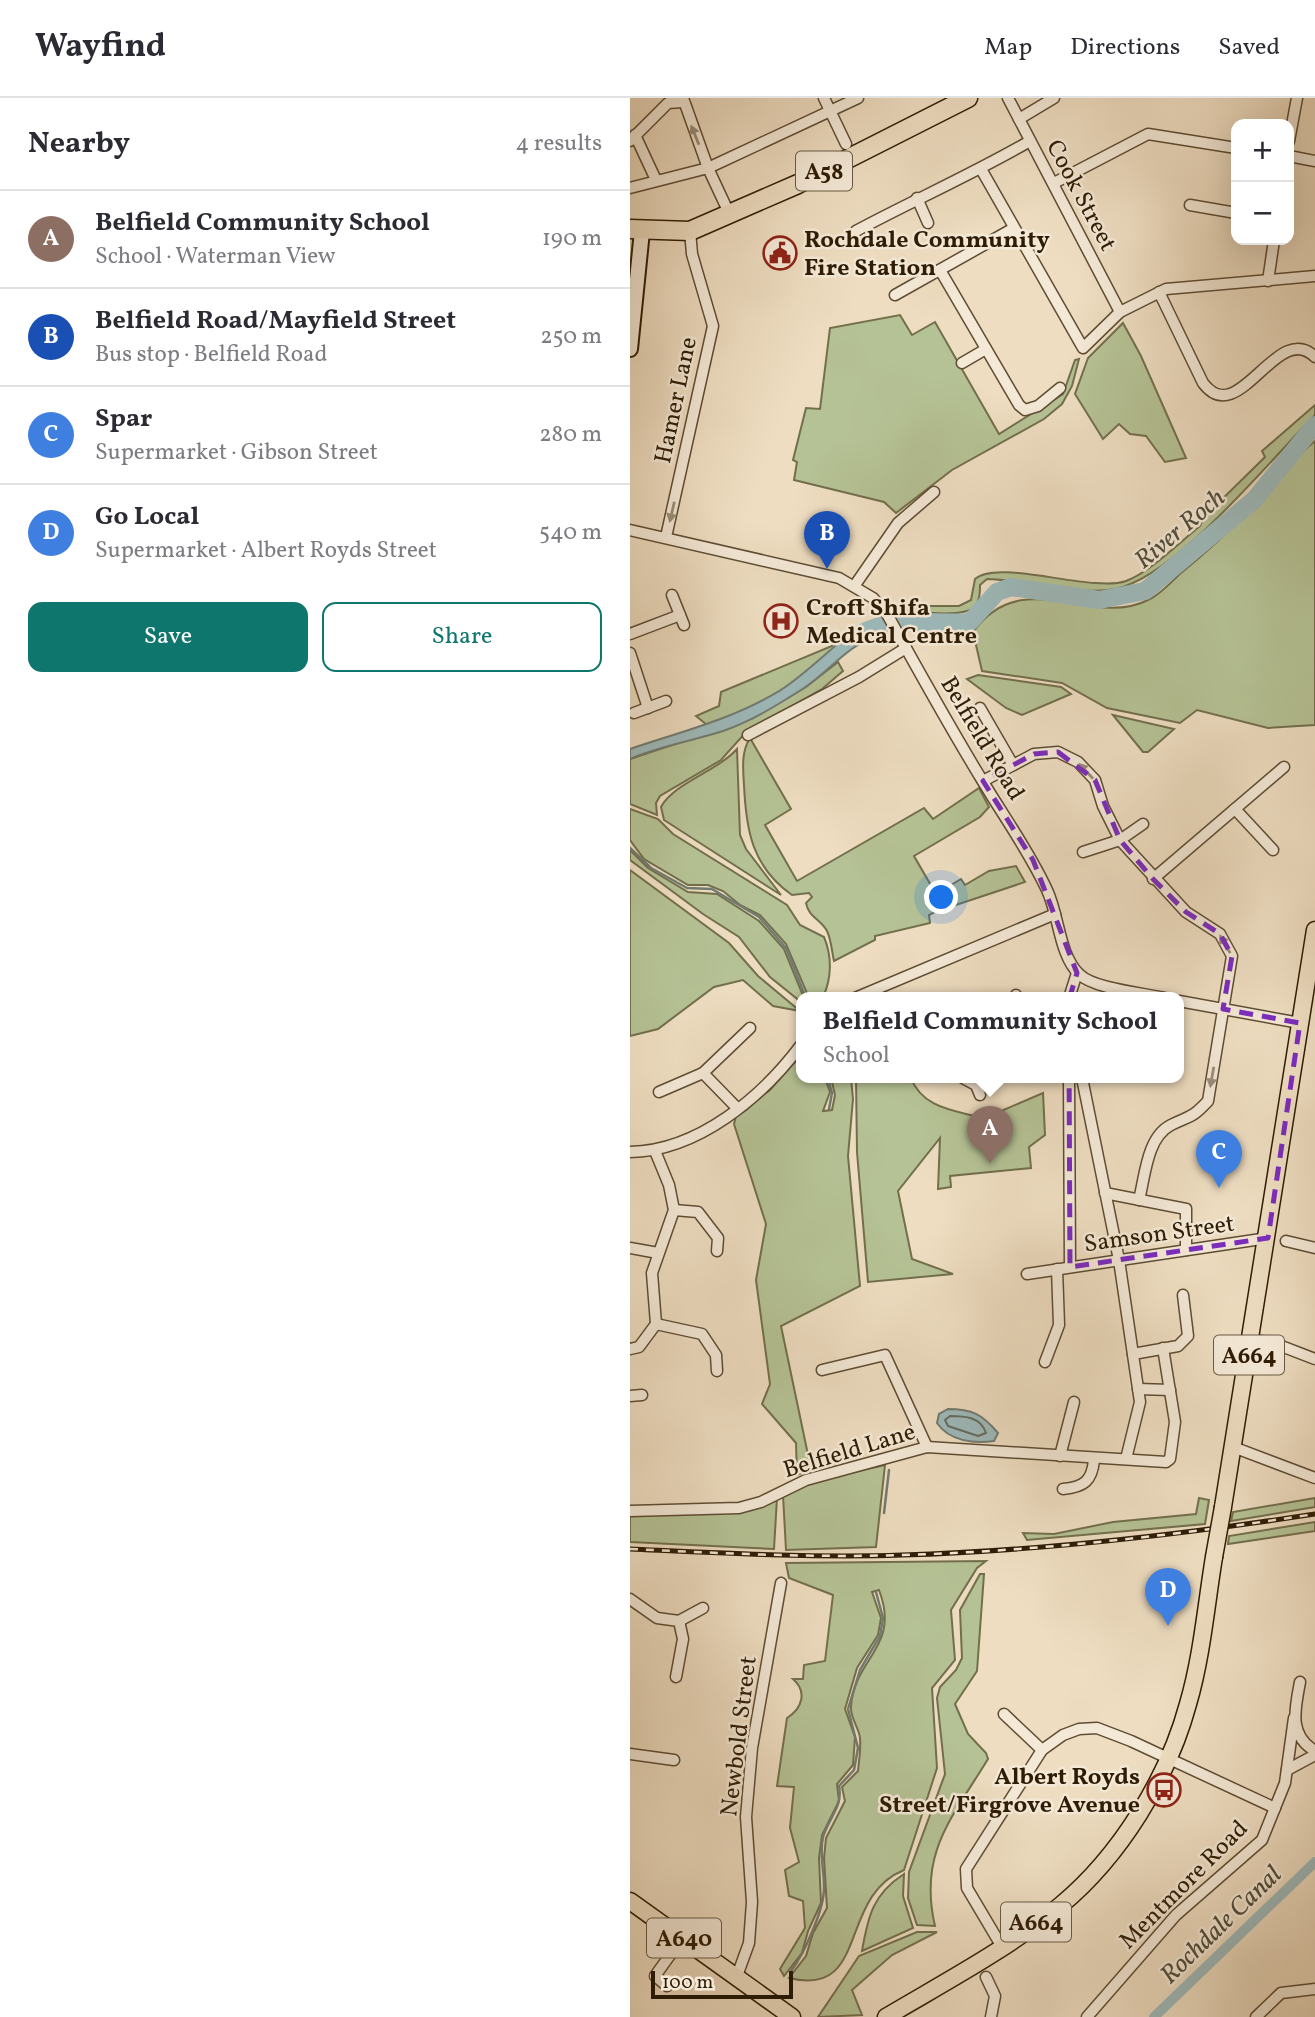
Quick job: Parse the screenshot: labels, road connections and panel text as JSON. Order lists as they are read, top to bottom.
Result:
{
  "streets": {
    "highway": ["A58"],
    "main road": ["A664", "A640"],
    "street": [
      "Cook Street",
      "Hamer Lane",
      "Belfield Road",
      "Samson Street",
      "Belfield Lane",
      "Newbold Street",
      "Mentmore Road"
    ]
  },
  "crossings": [
    ["A58", "Hamer Lane"],
    ["Hamer Lane", "Belfield Road"],
    ["Samson Street", "A664"],
    ["Newbold Street", "A640"]
  ],
  "one_way": ["Hamer Lane"],
  "water": ["River Roch", "Rochdale Canal"],
  "places": {
    "public building": ["Rochdale Community Fire Station"],
    "hospital": ["Croft Shifa Medical Centre"],
    "bus stop": ["Albert Royds Street/Firgrove Avenue"]
  },
  "scale_bar": "100 m",
  "page": {
    "header": "Wayfind",
    "nav": ["Map", "Directions", "Saved"],
    "heading": ["Nearby", "4 results"],
    "map_buttons": ["+", "−"],
    "list": [
      {
        "mark": "A",
        "name": "Belfield Community School",
        "note": "School · Waterman View",
        "value": "190 m"
      },
      {
        "mark": "B",
        "name": "Belfield Road/Mayfield Street",
        "note": "Bus stop · Belfield Road",
        "value": "250 m"
      },
      {
        "mark": "C",
        "name": "Spar",
        "note": "Supermarket · Gibson Street",
        "value": "280 m"
      },
      {
        "mark": "D",
        "name": "Go Local",
        "note": "Supermarket · Albert Royds Street",
        "value": "540 m"
      }
    ],
    "pins": [
      "B",
      "A",
      "C",
      "D"
    ],
    "buttons": ["Save", "Share"],
    "popup": ["Belfield Community School", "School"],
    "scale": "100 m"
  }
}
